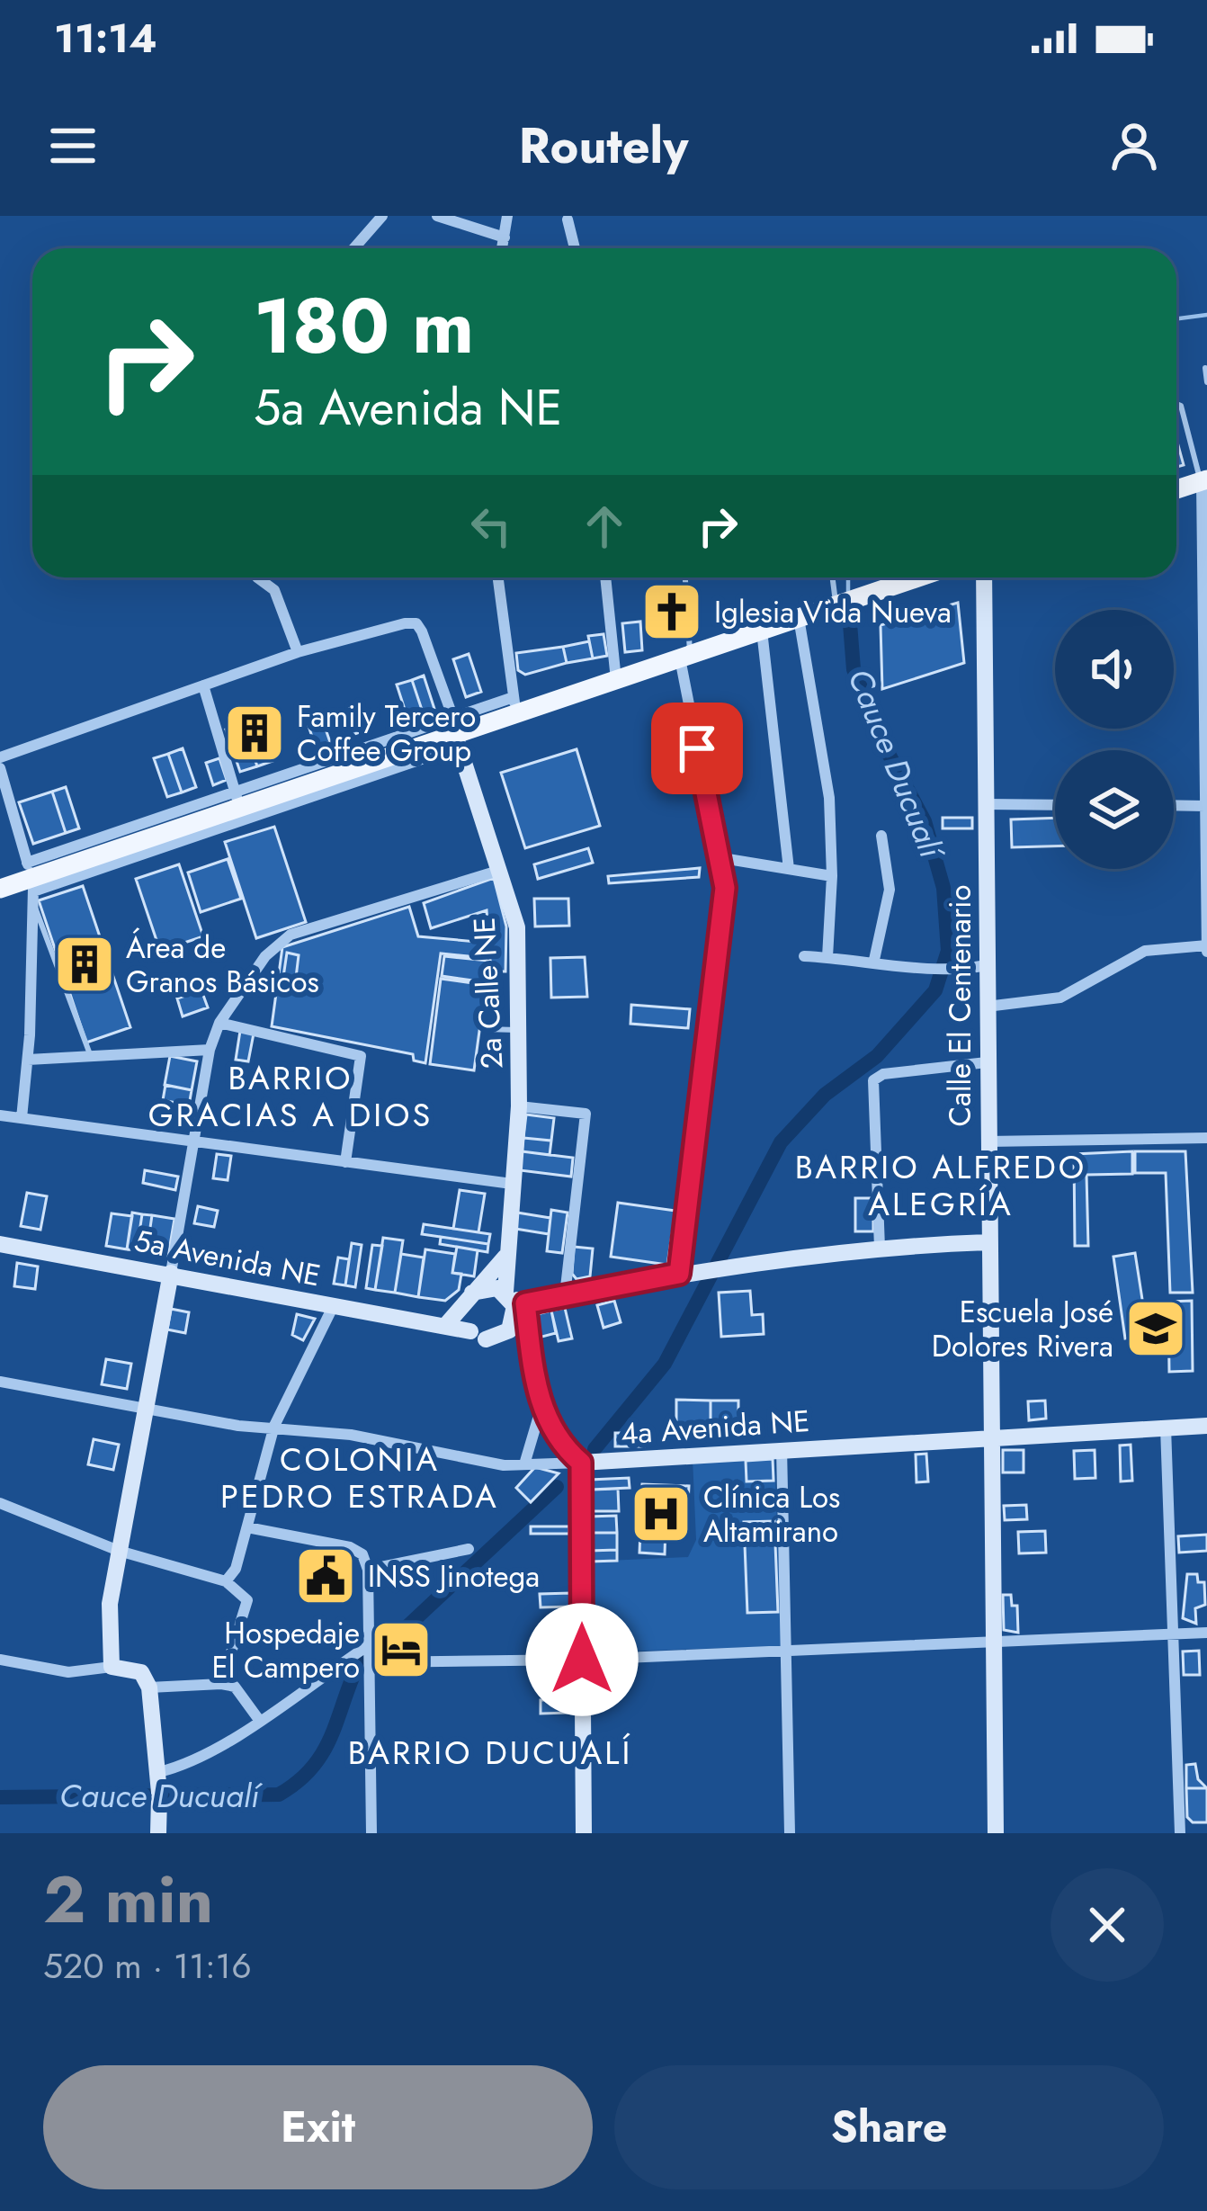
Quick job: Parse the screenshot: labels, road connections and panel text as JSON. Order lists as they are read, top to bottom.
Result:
{
  "streets": {
    "street": [
      "2a Calle NE",
      "Calle El Centenario",
      "5a Avenida NE",
      "4a Avenida NE"
    ]
  },
  "crossings": [
    ["2a Calle NE", "5a Avenida NE"],
    ["Calle El Centenario", "4a Avenida NE"]
  ],
  "districts": [
    "BARRIO GRACIAS A DIOS",
    "BARRIO ALFREDO ALEGRÍA",
    "COLONIA PEDRO ESTRADA",
    "BARRIO DUCUALÍ"
  ],
  "water": ["Cauce Ducualí"],
  "places": {
    "church": ["Iglesia Vida Nueva"],
    "building": ["Family Tercero Coffee Group", "Área de Granos Básicos"],
    "school or university": ["Escuela José Dolores Rivera"],
    "hospital": ["Clínica Los Altamirano"],
    "public building": ["INSS Jinotega"],
    "hotel": ["Hospedaje El Campero"]
  },
  "page": {
    "status": "11:14",
    "header": "Routely",
    "turn": ["180 m", "5a Avenida NE"],
    "heading": ["2 min", "520 m · 11:16"],
    "buttons": ["Exit", "Share"]
  }
}
